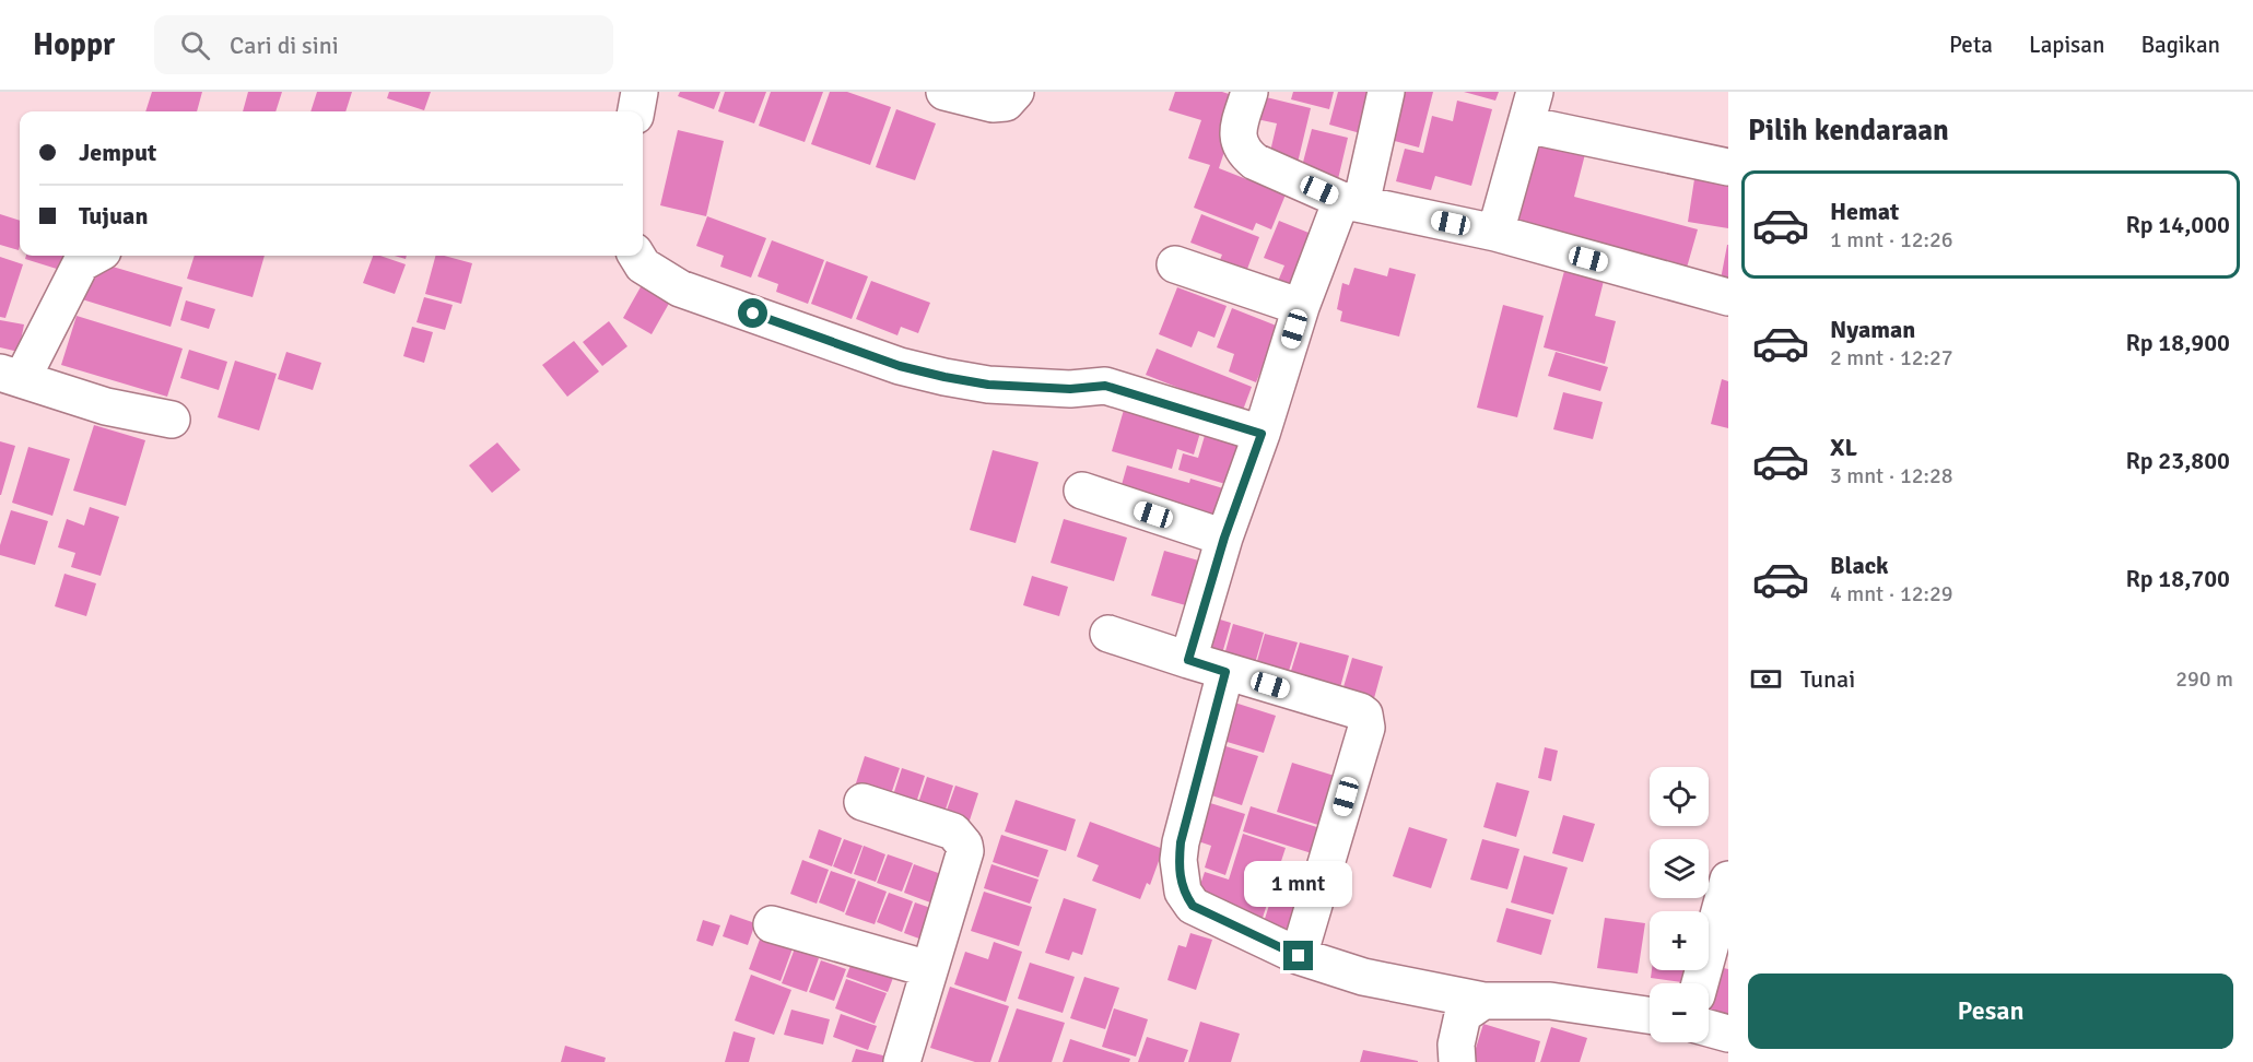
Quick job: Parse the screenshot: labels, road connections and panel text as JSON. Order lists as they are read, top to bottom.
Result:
{
  "page": {
    "header": "Hoppr",
    "search": "Cari di sini",
    "nav": ["Peta", "Lapisan", "Bagikan"],
    "heading": "Pilih kendaraan",
    "banner": ["Jemput", "Tujuan"],
    "list": [
      {
        "name": "Hemat",
        "note": "1 mnt · 12:26",
        "value": "Rp 14,000"
      },
      {
        "name": "Nyaman",
        "note": "2 mnt · 12:27",
        "value": "Rp 18,900"
      },
      {
        "name": "XL",
        "note": "3 mnt · 12:28",
        "value": "Rp 23,800"
      },
      {
        "name": "Black",
        "note": "4 mnt · 12:29",
        "value": "Rp 18,700"
      }
    ],
    "pay": ["Tunai", "290 m"],
    "map_buttons": ["+", "−"],
    "bubble": "1 mnt",
    "buttons": "Pesan"
  }
}
